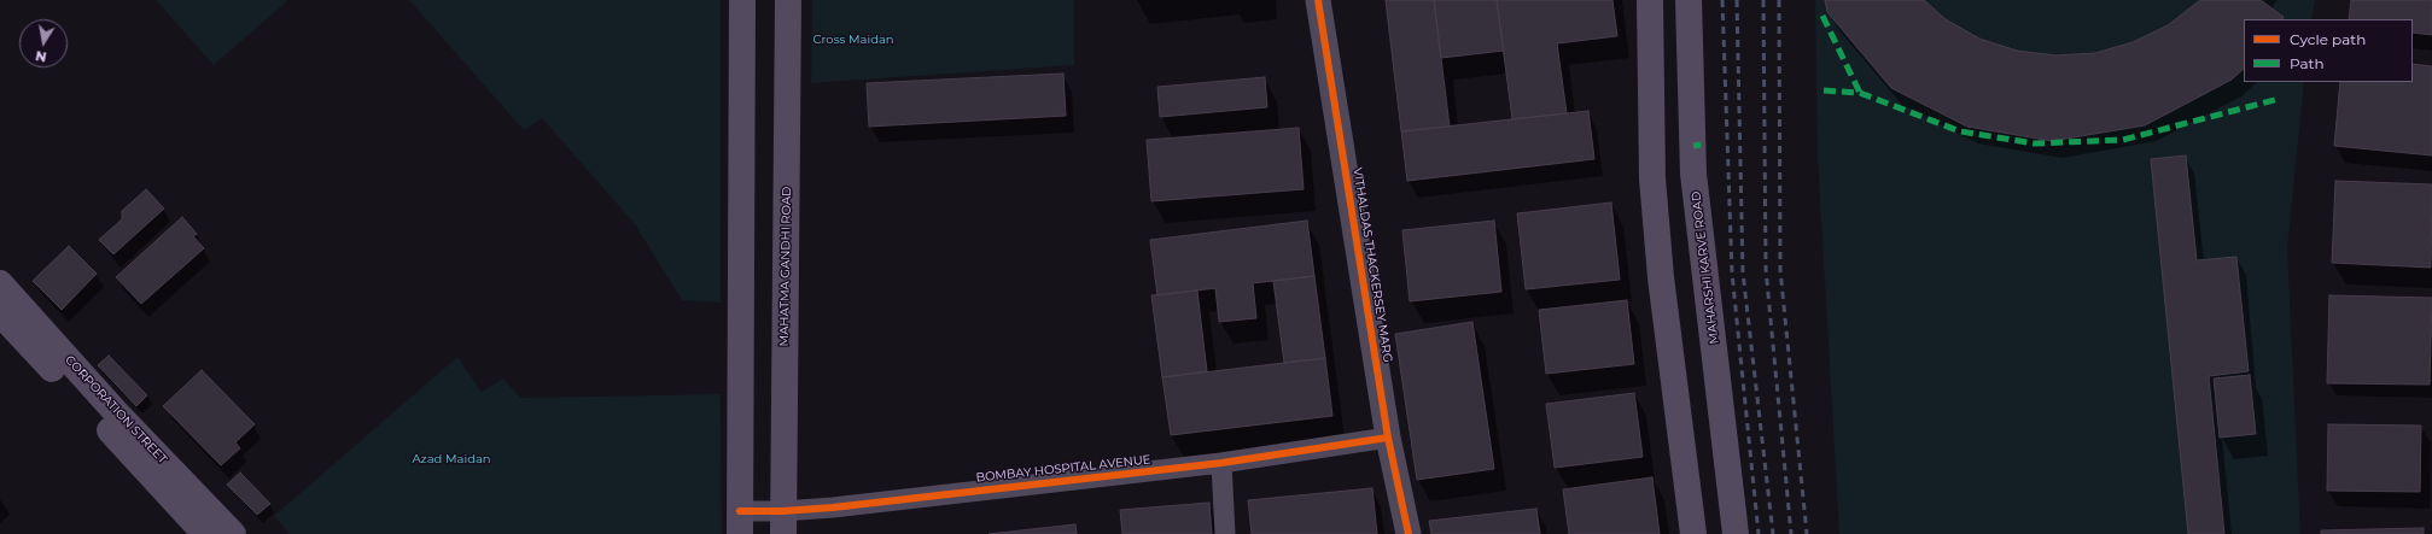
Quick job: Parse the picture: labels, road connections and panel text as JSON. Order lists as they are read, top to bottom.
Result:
{
  "streets": {
    "main road": ["MAHATMA GANDHI ROAD", "MAHARSHI KARVE ROAD", "CORPORATION STREET"],
    "street": ["VITHALDAS THACKERSEY MARG", "BOMBAY HOSPITAL AVENUE"]
  },
  "crossings": [
    ["VITHALDAS THACKERSEY MARG", "BOMBAY HOSPITAL AVENUE"],
    ["MAHATMA GANDHI ROAD", "BOMBAY HOSPITAL AVENUE"]
  ],
  "parks": ["Cross Maidan", "Azad Maidan"],
  "legend": ["Cycle path", "Path"],
  "north": "bottom"
}
